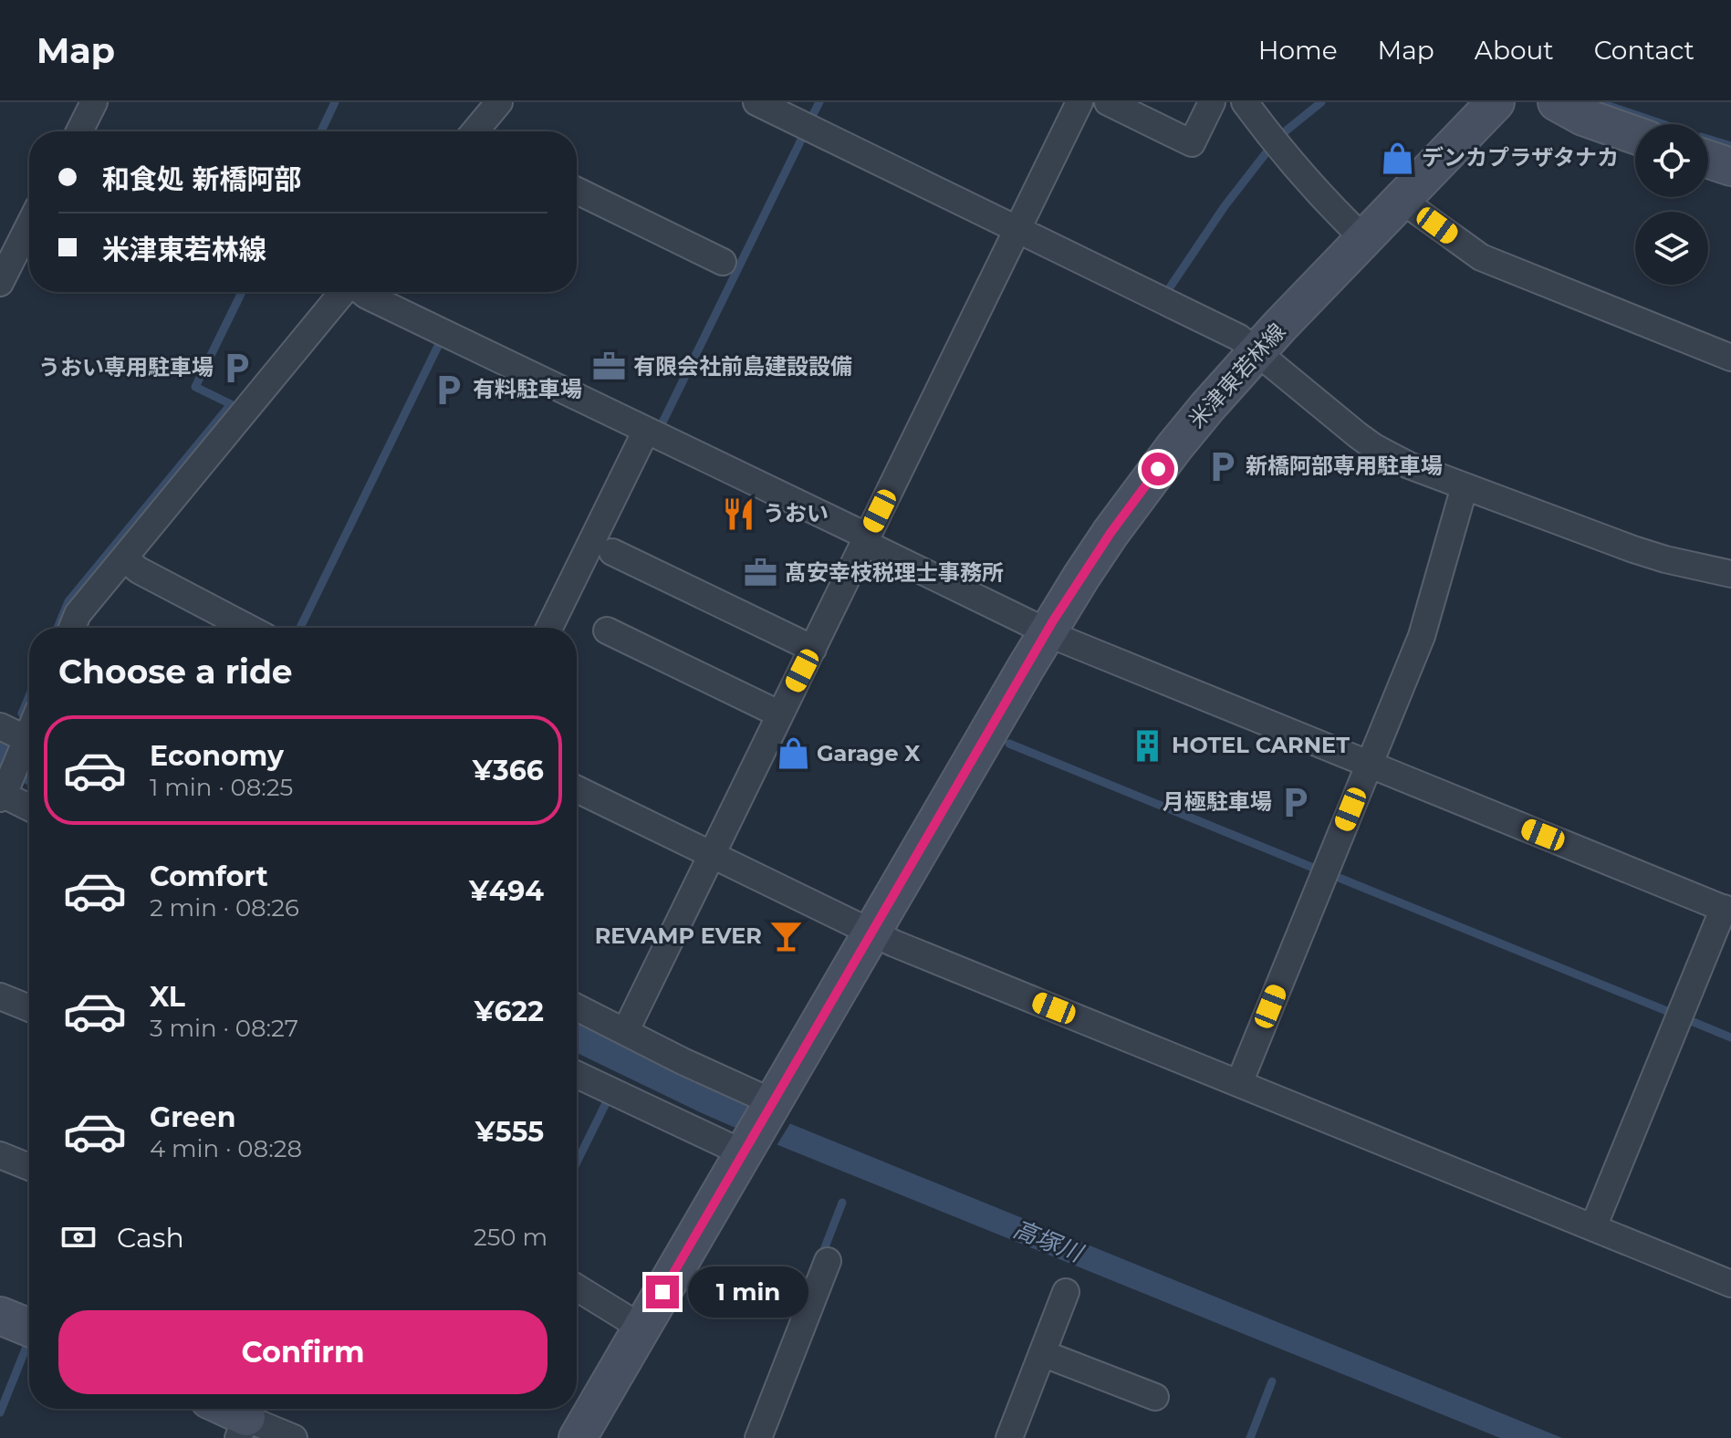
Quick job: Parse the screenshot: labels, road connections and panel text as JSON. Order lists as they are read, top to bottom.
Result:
{
  "streets": {
    "main road": ["米津東若林線"]
  },
  "water": ["高塚川"],
  "places": {
    "shop": ["デンカプラザタナカ", "Garage X"],
    "office": ["有限会社前島建設設備", "髙安幸枝税理士事務所"],
    "parking": [
      "うおい専用駐車場",
      "有料駐車場",
      "新橋阿部専用駐車場",
      "月極駐車場"
    ],
    "restaurant": ["うおい"],
    "building": ["HOTEL CARNET"],
    "bar": ["REVAMP EVER"]
  },
  "page": {
    "header": "Map",
    "nav": [
      "Home",
      "Map",
      "About",
      "Contact"
    ],
    "banner": ["和食処 新橋阿部", "米津東若林線"],
    "heading": "Choose a ride",
    "list": [
      {
        "name": "Economy",
        "note": "1 min · 08:25",
        "value": "¥366"
      },
      {
        "name": "Comfort",
        "note": "2 min · 08:26",
        "value": "¥494"
      },
      {
        "name": "XL",
        "note": "3 min · 08:27",
        "value": "¥622"
      },
      {
        "name": "Green",
        "note": "4 min · 08:28",
        "value": "¥555"
      }
    ],
    "pay": ["Cash", "250 m"],
    "bubble": "1 min",
    "buttons": "Confirm"
  }
}
